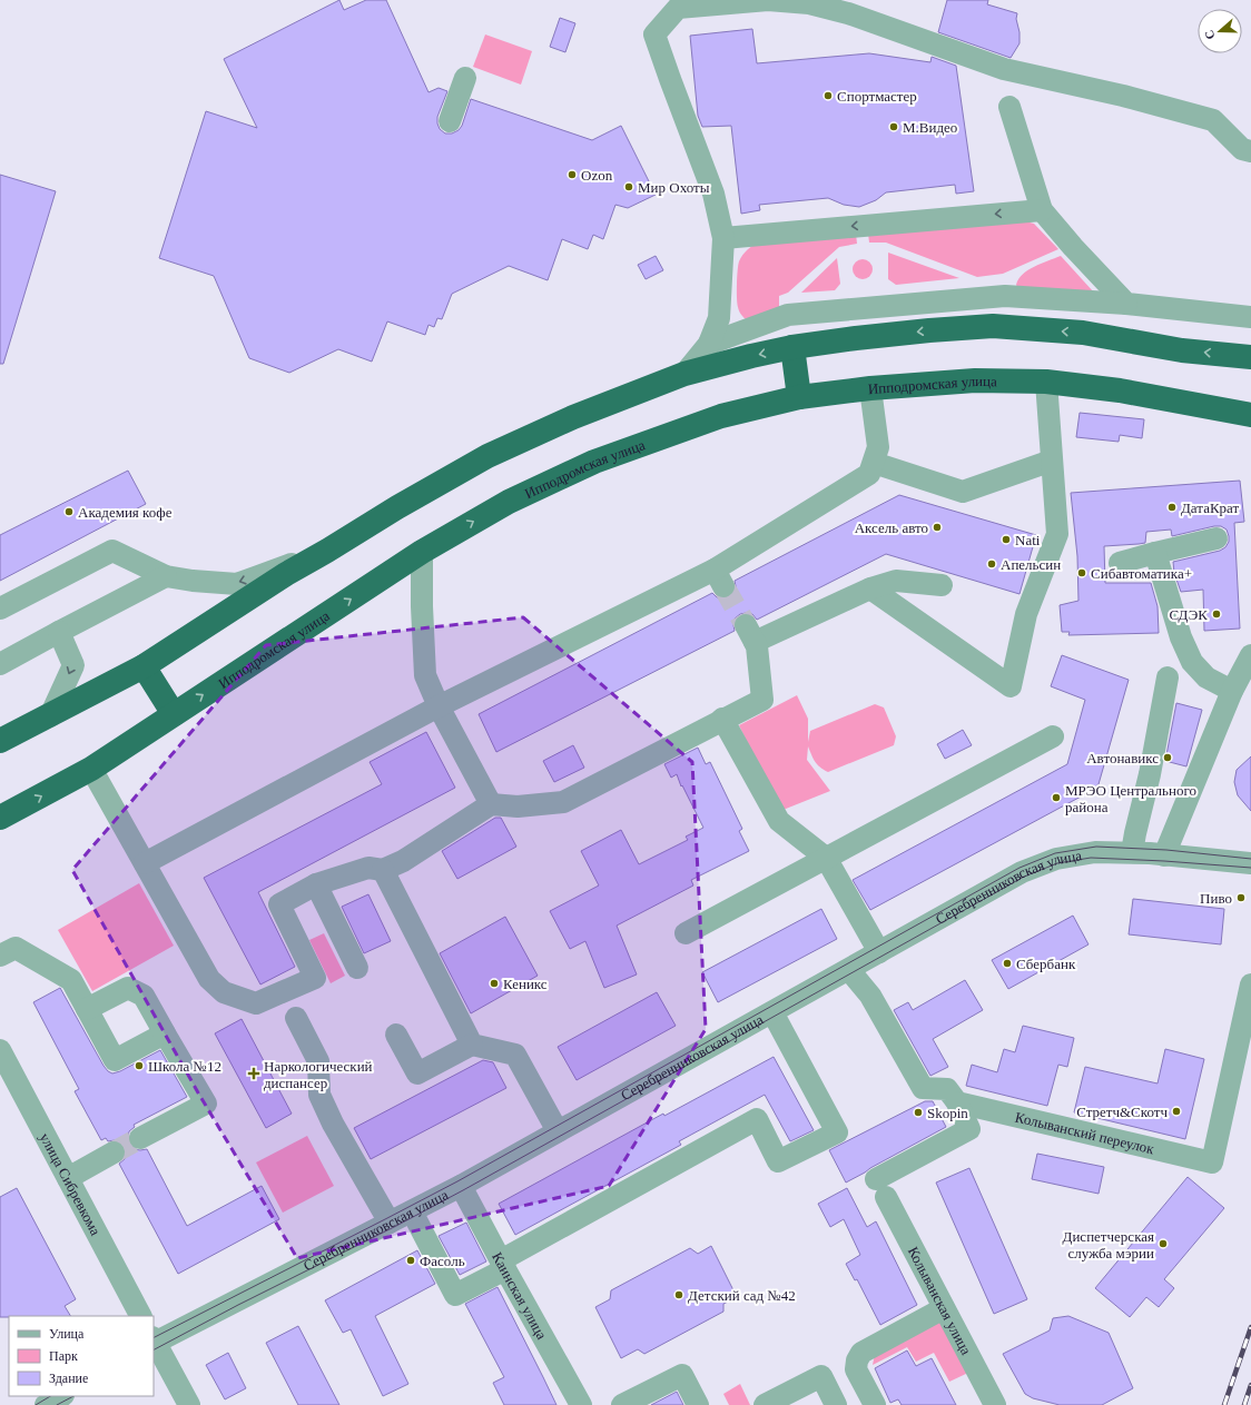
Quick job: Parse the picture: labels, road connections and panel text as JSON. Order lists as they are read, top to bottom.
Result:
{
  "streets": {
    "highway": ["Ипподромская улица"],
    "street": [
      "Серебренниковская улица",
      "Колыванский переулок",
      "улица Сибревкома",
      "Каинская улица",
      "Колыванская улица"
    ]
  },
  "crossings": [
    ["Серебренниковская улица", "Каинская улица"],
    ["Колыванский переулок", "Колыванская улица"]
  ],
  "places": {
    "other": [
      "Спортмастер",
      "М.Видео",
      "Ozon",
      "Мир Охоты",
      "ДатаКрат",
      "Академия кофе",
      "Аксель авто",
      "Nati",
      "Апельсин",
      "Сибавтоматика+",
      "СДЭК",
      "Автонавикс",
      "МРЭО Центрального района",
      "Пиво",
      "Сбербанк",
      "Кеникс",
      "Школа №12",
      "Стретч&Скотч",
      "Skopin",
      "Диспетчерская служба мэрии",
      "Фасоль",
      "Детский сад №42"
    ],
    "health": ["Наркологический диспансер"]
  },
  "legend": ["Улица", "Парк", "Здание"],
  "north": "left"
}
